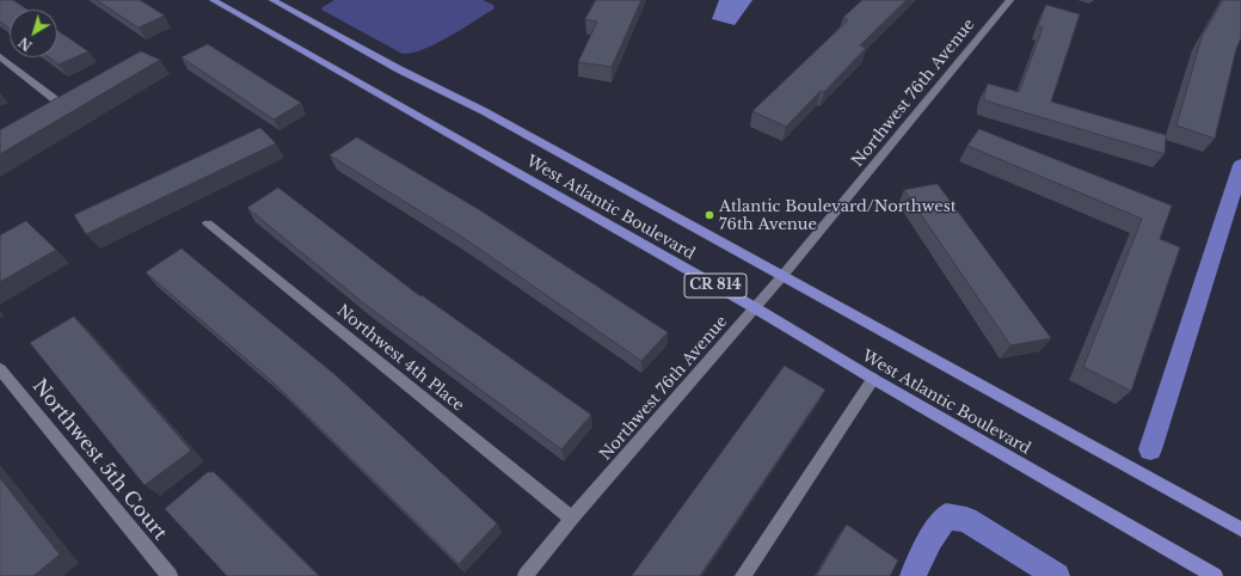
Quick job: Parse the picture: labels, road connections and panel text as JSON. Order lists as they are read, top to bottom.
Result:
{
  "streets": {
    "main road": ["West Atlantic Boulevard", "CR 814"],
    "street": ["Northwest 76th Avenue", "Northwest 4th Place", "Northwest 5th Court"]
  },
  "crossings": [
    ["Northwest 76th Avenue", "West Atlantic Boulevard"],
    ["Northwest 76th Avenue", "Northwest 4th Place"]
  ],
  "places": ["Atlantic Boulevard/Northwest 76th Avenue"],
  "north": "bottom left"
}
